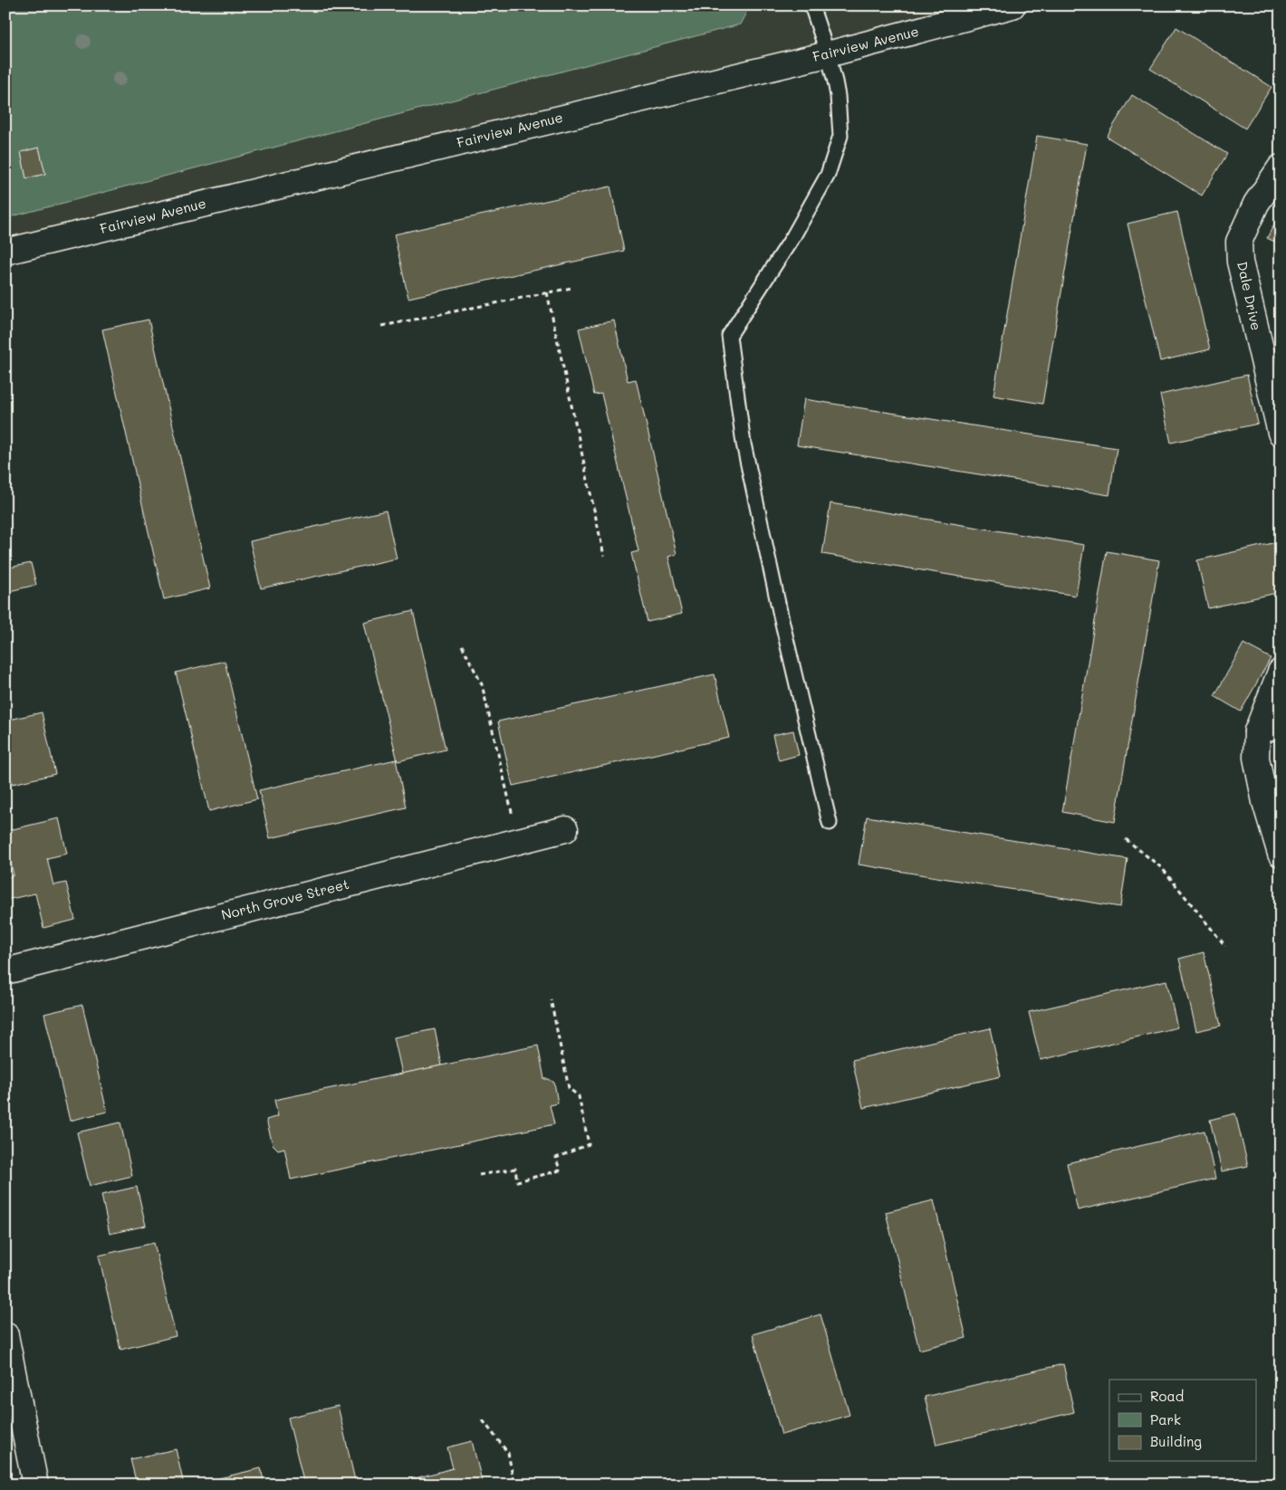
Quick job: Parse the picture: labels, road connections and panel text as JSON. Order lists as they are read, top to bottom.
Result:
{
  "streets": {
    "street": ["Fairview Avenue", "Dale Drive", "North Grove Street"]
  },
  "legend": ["Road", "Park", "Building"]
}
